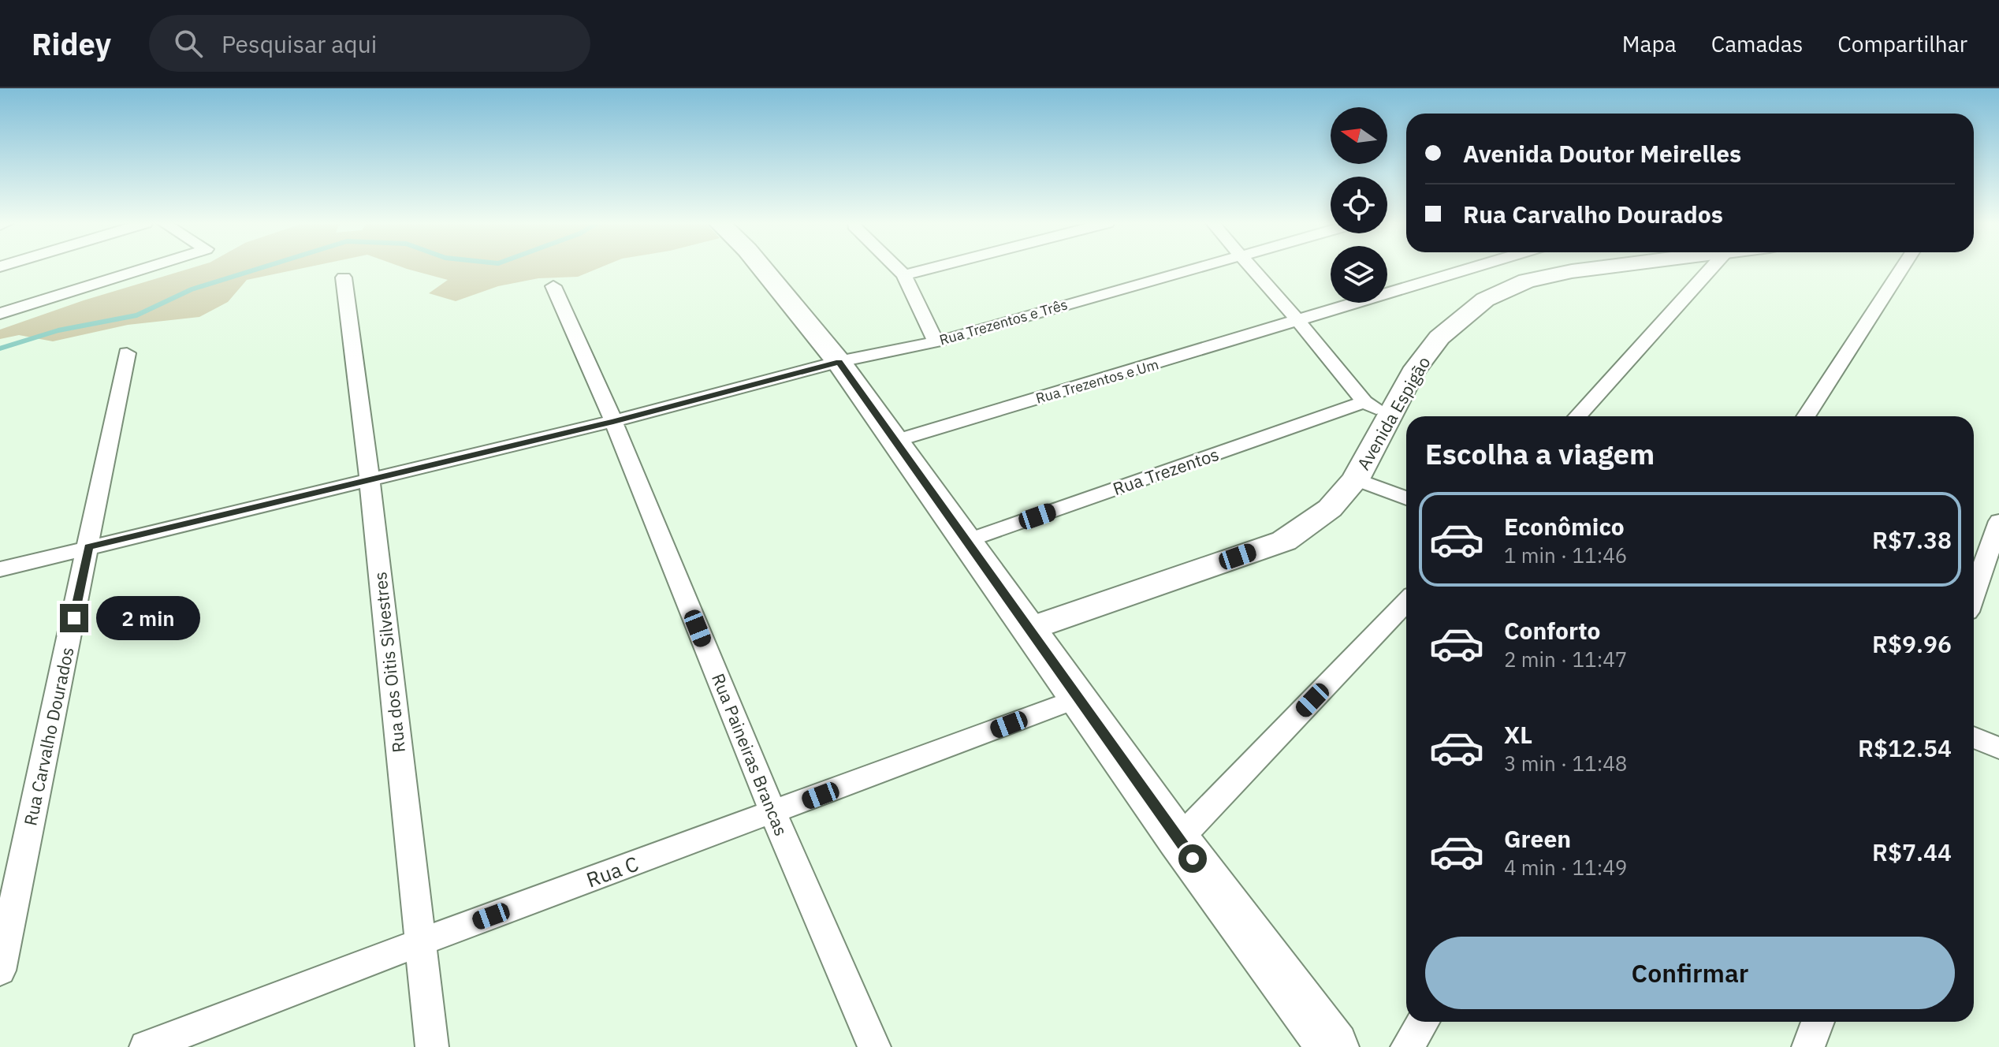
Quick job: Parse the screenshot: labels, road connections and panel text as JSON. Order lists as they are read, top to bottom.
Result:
{
  "streets": {
    "street": [
      "Rua Trezentos e Três",
      "Rua Trezentos e Um",
      "Avenida Espigão",
      "Rua Trezentos",
      "Rua dos Oitis Silvestres",
      "Rua Carvalho Dourados",
      "Rua Paineiras Brancas",
      "Rua C"
    ]
  },
  "crossings": [
    ["Rua Trezentos e Três", "Rua dos Oitis Silvestres"],
    ["Rua Trezentos e Três", "Rua Carvalho Dourados"],
    ["Rua Trezentos e Três", "Rua Paineiras Brancas"],
    ["Rua dos Oitis Silvestres", "Rua C"],
    ["Rua Paineiras Brancas", "Rua C"]
  ],
  "north": "left",
  "page": {
    "header": "Ridey",
    "search": "Pesquisar aqui",
    "nav": ["Mapa", "Camadas", "Compartilhar"],
    "banner": ["Avenida Doutor Meirelles", "Rua Carvalho Dourados"],
    "heading": "Escolha a viagem",
    "list": [
      {
        "name": "Econômico",
        "note": "1 min · 11:46",
        "value": "R$7.38"
      },
      {
        "name": "Conforto",
        "note": "2 min · 11:47",
        "value": "R$9.96"
      },
      {
        "name": "XL",
        "note": "3 min · 11:48",
        "value": "R$12.54"
      },
      {
        "name": "Green",
        "note": "4 min · 11:49",
        "value": "R$7.44"
      }
    ],
    "bubble": "2 min",
    "buttons": "Confirmar"
  }
}
